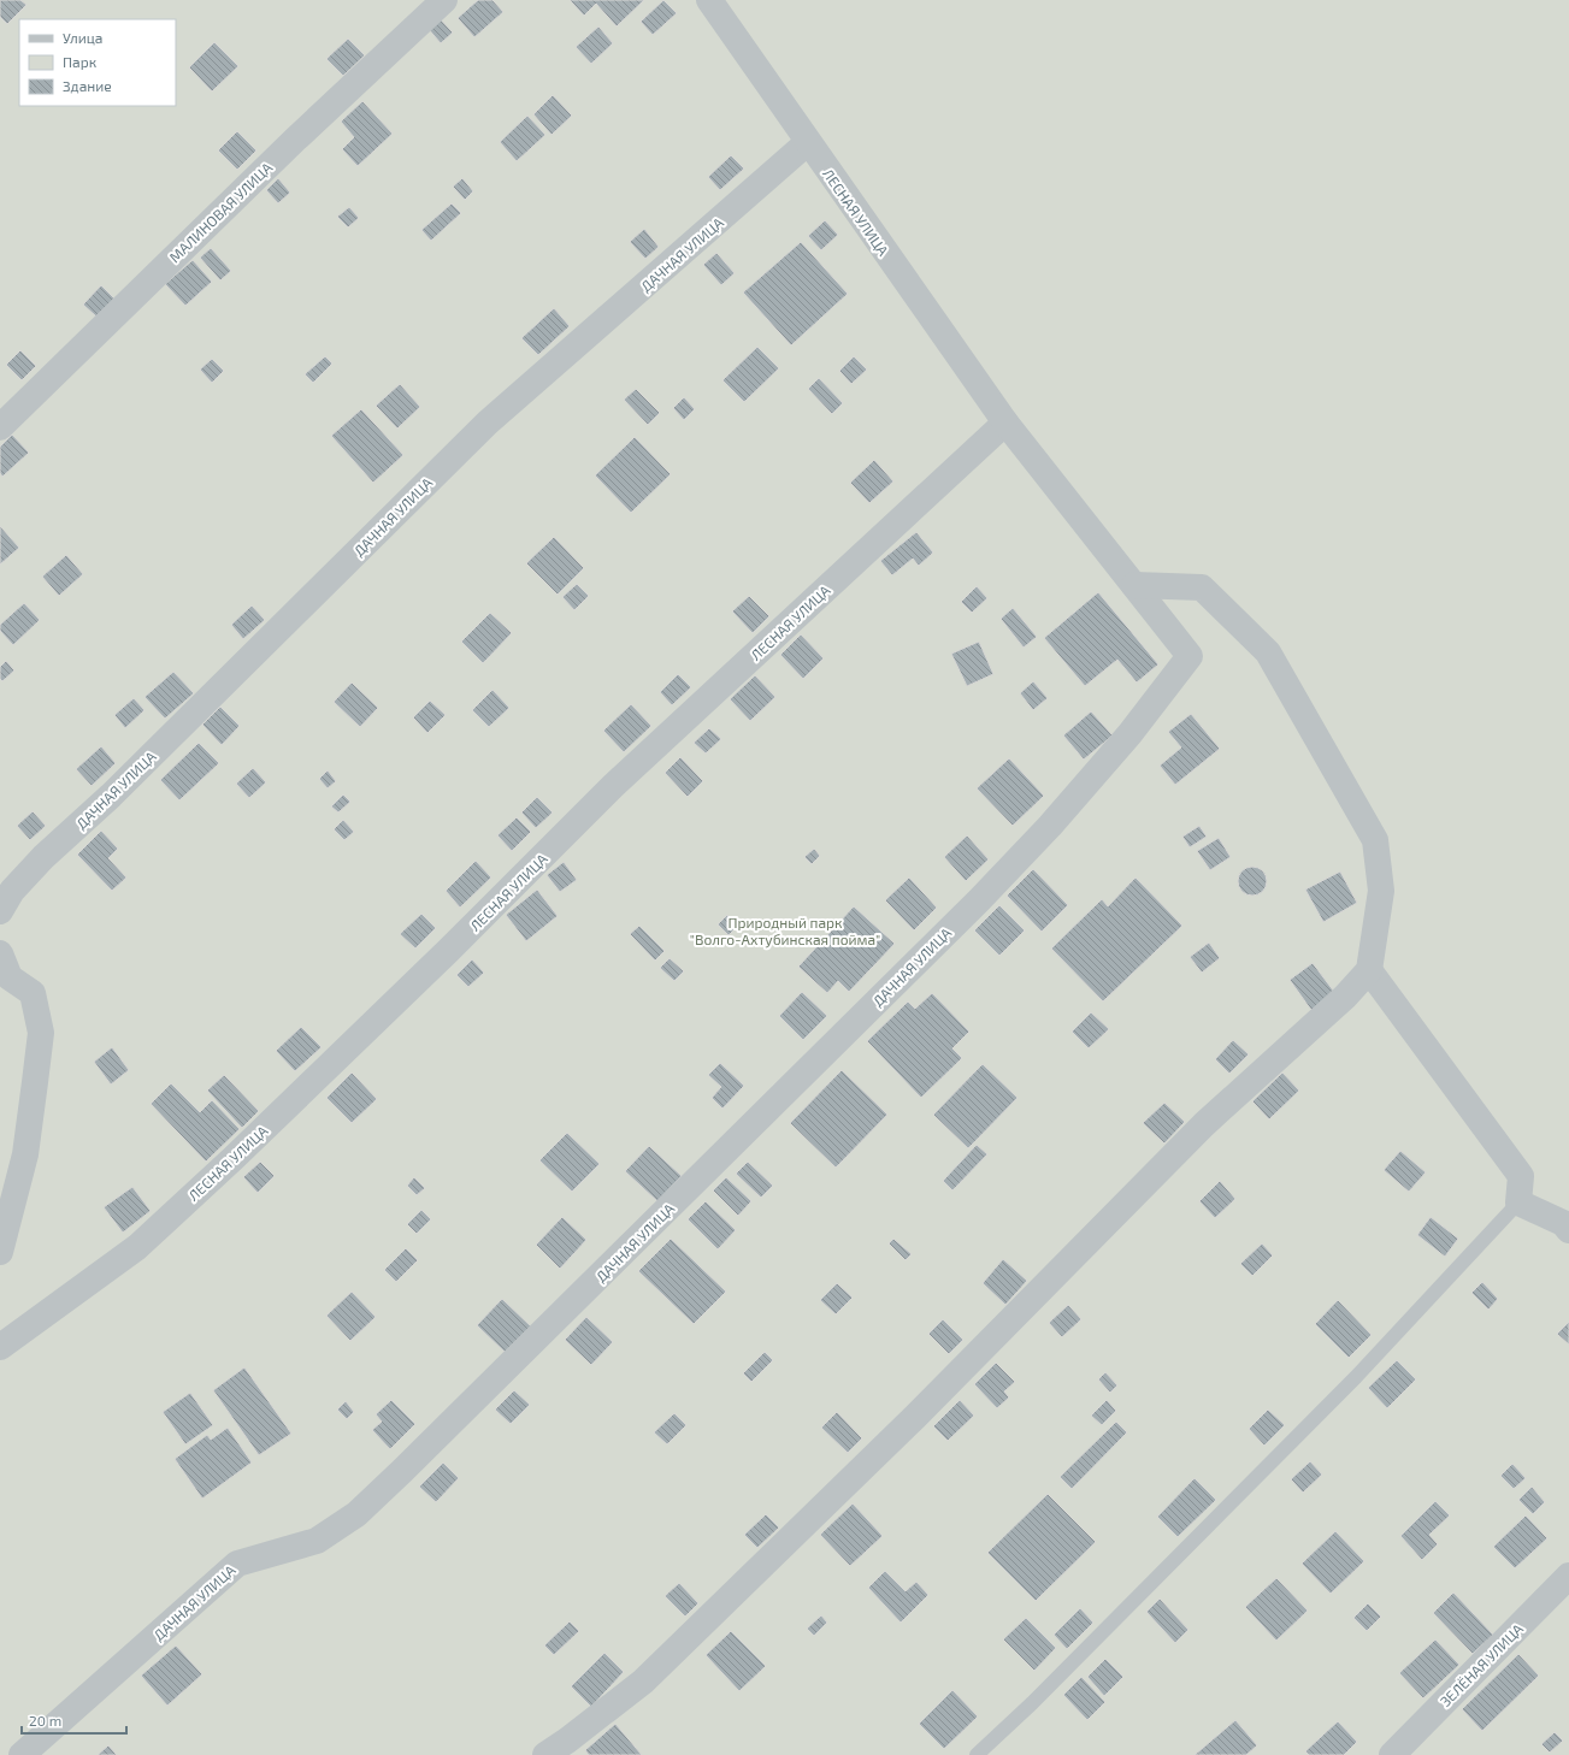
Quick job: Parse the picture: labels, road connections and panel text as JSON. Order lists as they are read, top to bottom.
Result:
{
  "streets": {
    "street": [
      "МАЛИНОВАЯ УЛИЦА",
      "ЛЕСНАЯ УЛИЦА",
      "ДАЧНАЯ УЛИЦА",
      "ЗЕЛЁНАЯ УЛИЦА"
    ]
  },
  "crossings": [
    ["ЛЕСНАЯ УЛИЦА", "ДАЧНАЯ УЛИЦА"]
  ],
  "parks": ["Природный парк \"Волго-Ахтубинская пойма\""],
  "legend": ["Улица", "Парк", "Здание"],
  "scale_bar": "20 m"
}
